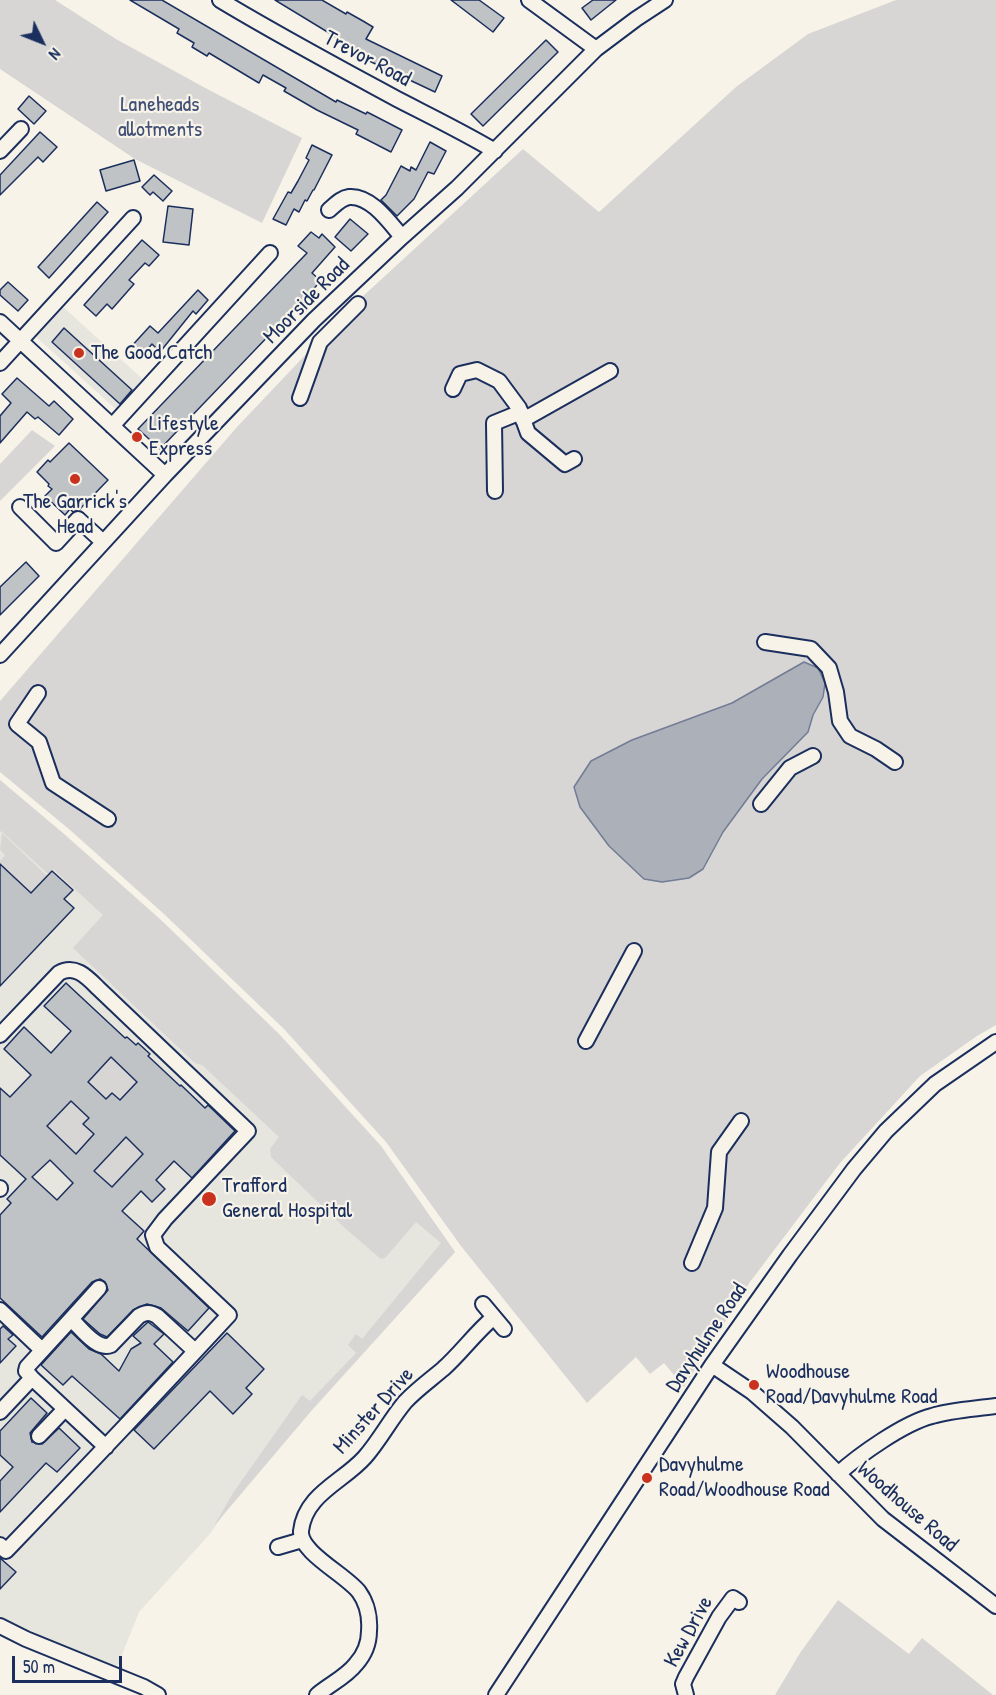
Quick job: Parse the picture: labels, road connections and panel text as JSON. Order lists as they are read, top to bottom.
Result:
{
  "streets": {
    "street": [
      "Trevor Road",
      "Moorside Road",
      "Davyhulme Road",
      "Minster Drive",
      "Woodhouse Road",
      "Kew Drive"
    ]
  },
  "crossings": [
    ["Trevor Road", "Moorside Road"],
    ["Davyhulme Road", "Woodhouse Road"]
  ],
  "parks": ["Laneheads allotments"],
  "places": [
    "The Good Catch",
    "Lifestyle Express",
    "The Garrick's Head",
    "Trafford General Hospital",
    "Woodhouse Road/Davyhulme Road",
    "Davyhulme Road/Woodhouse Road"
  ],
  "scale_bar": "50 m",
  "north": "bottom right"
}
